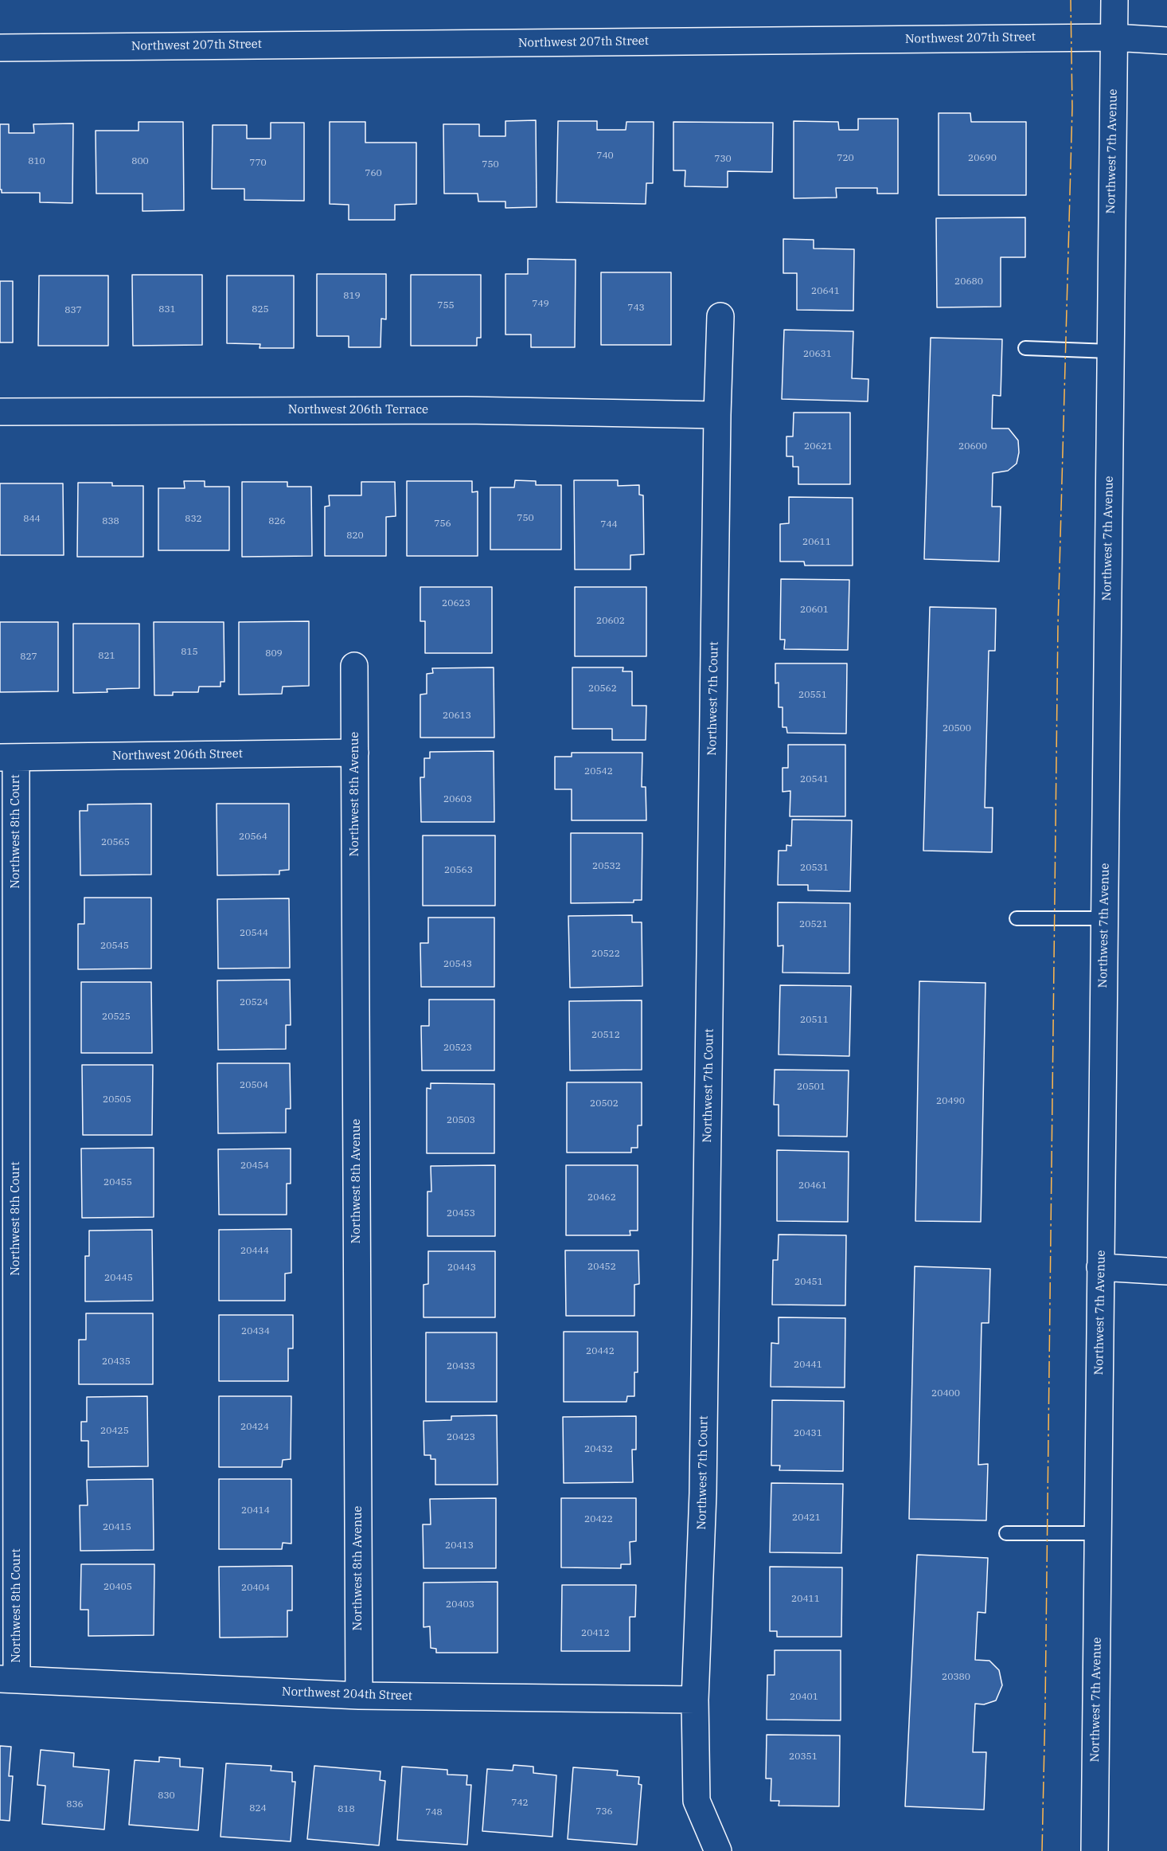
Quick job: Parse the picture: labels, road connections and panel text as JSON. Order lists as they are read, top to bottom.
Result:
{
  "streets": {
    "street": [
      "Northwest 207th Street",
      "Northwest 7th Avenue",
      "Northwest 206th Terrace",
      "Northwest 7th Court",
      "Northwest 206th Street",
      "Northwest 8th Avenue",
      "Northwest 8th Court",
      "Northwest 204th Street"
    ]
  },
  "crossings": [
    ["Northwest 207th Street", "Northwest 7th Avenue"],
    ["Northwest 206th Terrace", "Northwest 7th Court"],
    ["Northwest 7th Court", "Northwest 204th Street"],
    ["Northwest 206th Street", "Northwest 8th Avenue"],
    ["Northwest 206th Street", "Northwest 8th Court"],
    ["Northwest 8th Avenue", "Northwest 204th Street"],
    ["Northwest 8th Court", "Northwest 204th Street"]
  ],
  "house_numbers": [
    "740",
    "720",
    "20690",
    "730",
    "810",
    "800",
    "770",
    "750",
    "760",
    "20680",
    "20641",
    "819",
    "749",
    "755",
    "743",
    "831",
    "825",
    "837",
    "20631",
    "20621",
    "20600",
    "750",
    "844",
    "832",
    "838",
    "826",
    "756",
    "744",
    "820",
    "20611",
    "20623",
    "20601",
    "20602",
    "815",
    "809",
    "821",
    "827",
    "20562",
    "20551",
    "20613",
    "20500",
    "20542",
    "20541",
    "20603",
    "20564",
    "20565",
    "20532",
    "20531",
    "20563",
    "20521",
    "20544",
    "20545",
    "20522",
    "20543",
    "20524",
    "20525",
    "20511",
    "20512",
    "20523",
    "20504",
    "20501",
    "20505",
    "20490",
    "20502",
    "20503",
    "20454",
    "20455",
    "20461",
    "20462",
    "20453",
    "20444",
    "20452",
    "20443",
    "20445",
    "20451",
    "20434",
    "20442",
    "20435",
    "20441",
    "20433",
    "20400",
    "20424",
    "20425",
    "20431",
    "20423",
    "20432",
    "20414",
    "20421",
    "20422",
    "20415",
    "20413",
    "20405",
    "20404",
    "20411",
    "20403",
    "20412",
    "20380",
    "20401",
    "20351",
    "830",
    "742",
    "836",
    "824",
    "818",
    "736",
    "748"
  ]
}
